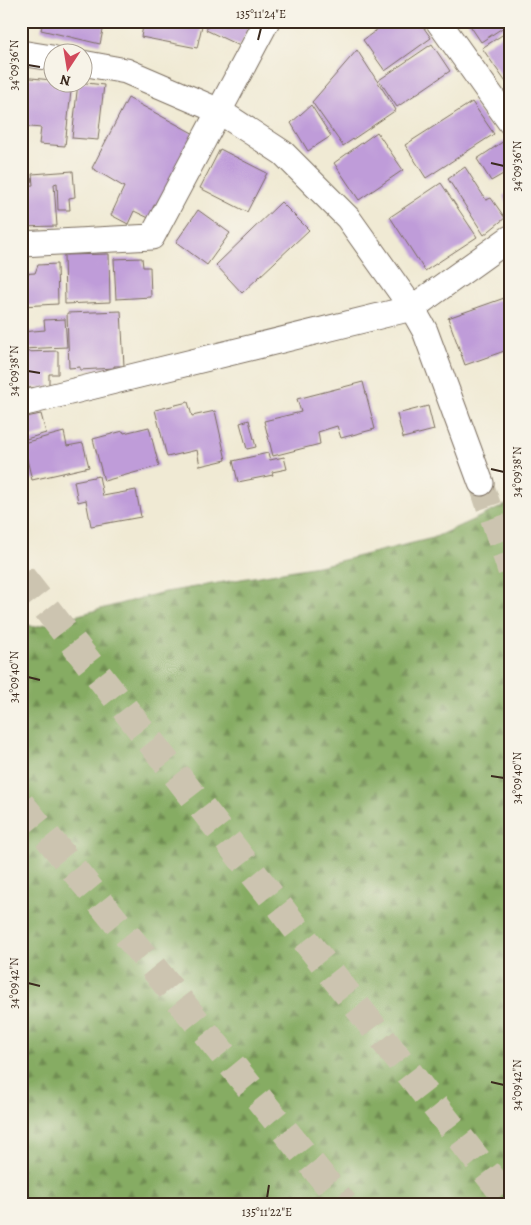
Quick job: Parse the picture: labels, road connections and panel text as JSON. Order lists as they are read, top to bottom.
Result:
{
  "north": "bottom",
  "coordinates": [
    "135°11'24\"E",
    "34°09'36\"N",
    "34°09'38\"N",
    "34°09'40\"N",
    "34°09'42\"N",
    "135°11'22\"E"
  ]
}
